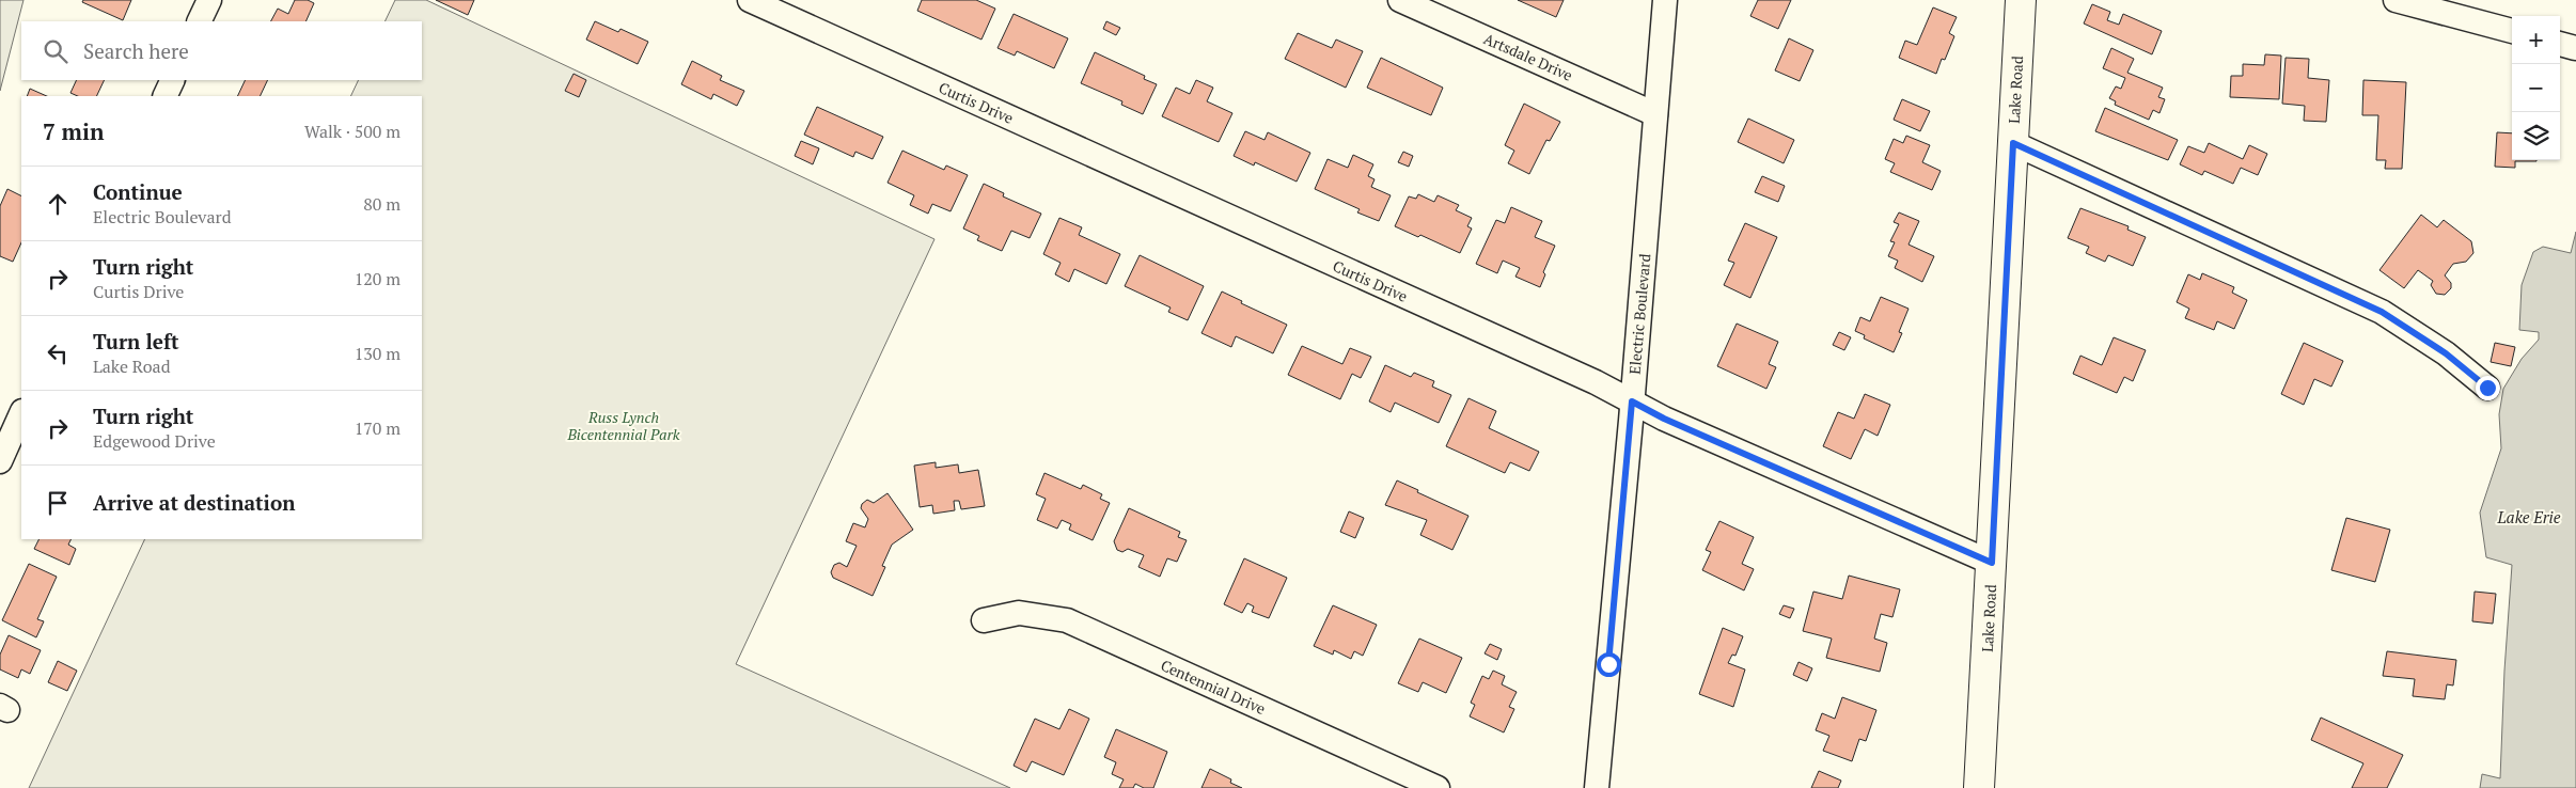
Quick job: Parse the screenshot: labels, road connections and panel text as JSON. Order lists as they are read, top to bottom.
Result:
{
  "streets": {
    "main road": ["Lake Road"],
    "street": [
      "Artsdale Drive",
      "Curtis Drive",
      "Electric Boulevard",
      "Centennial Drive"
    ]
  },
  "crossings": [
    ["Artsdale Drive", "Electric Boulevard"],
    ["Lake Road", "Curtis Drive"],
    ["Curtis Drive", "Electric Boulevard"]
  ],
  "water": ["Lake Erie"],
  "parks": ["Russ Lynch Bicentennial Park"],
  "page": {
    "map_buttons": ["+", "−"],
    "search": "Search here",
    "heading": ["7 min", "Walk · 500 m"],
    "list": [
      ["Continue", "Electric Boulevard", "80 m"],
      ["Turn right", "Curtis Drive", "120 m"],
      ["Turn left", "Lake Road", "130 m"],
      ["Turn right", "Edgewood Drive", "170 m"],
      "Arrive at destination"
    ]
  }
}
